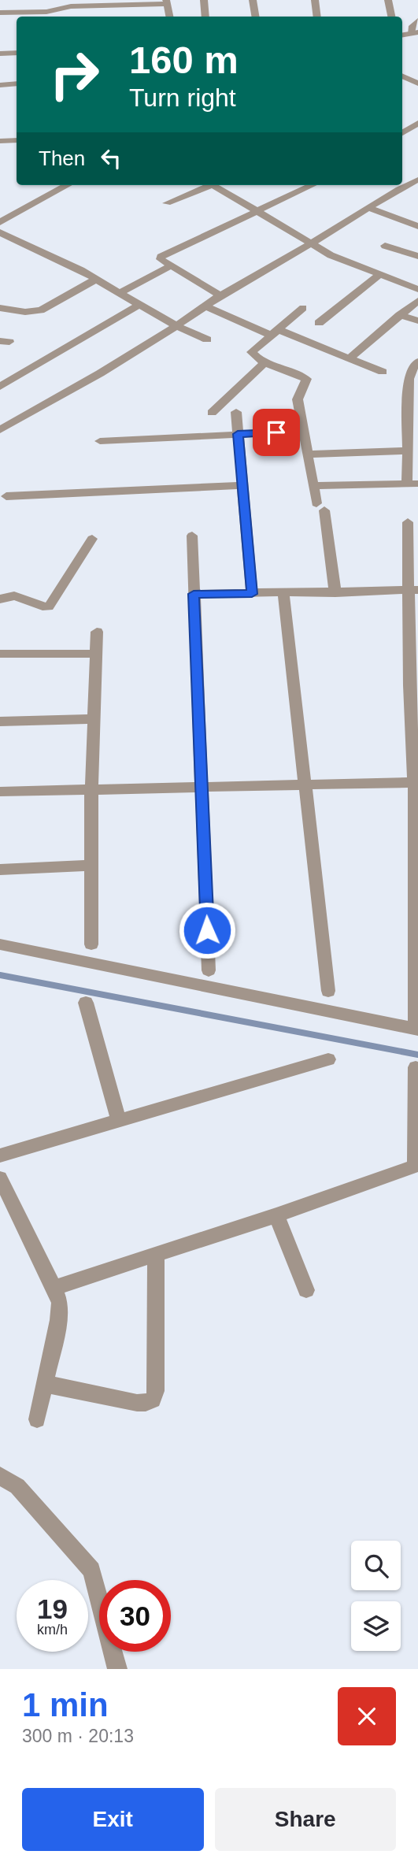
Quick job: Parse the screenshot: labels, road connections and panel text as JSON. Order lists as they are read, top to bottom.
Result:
{
  "page": {
    "turn": ["160 m", "Turn right"],
    "then": "Then",
    "speed": "19 km/h",
    "limit": "30",
    "heading": ["1 min", "300 m · 20:13"],
    "buttons": ["Exit", "Share"]
  }
}
